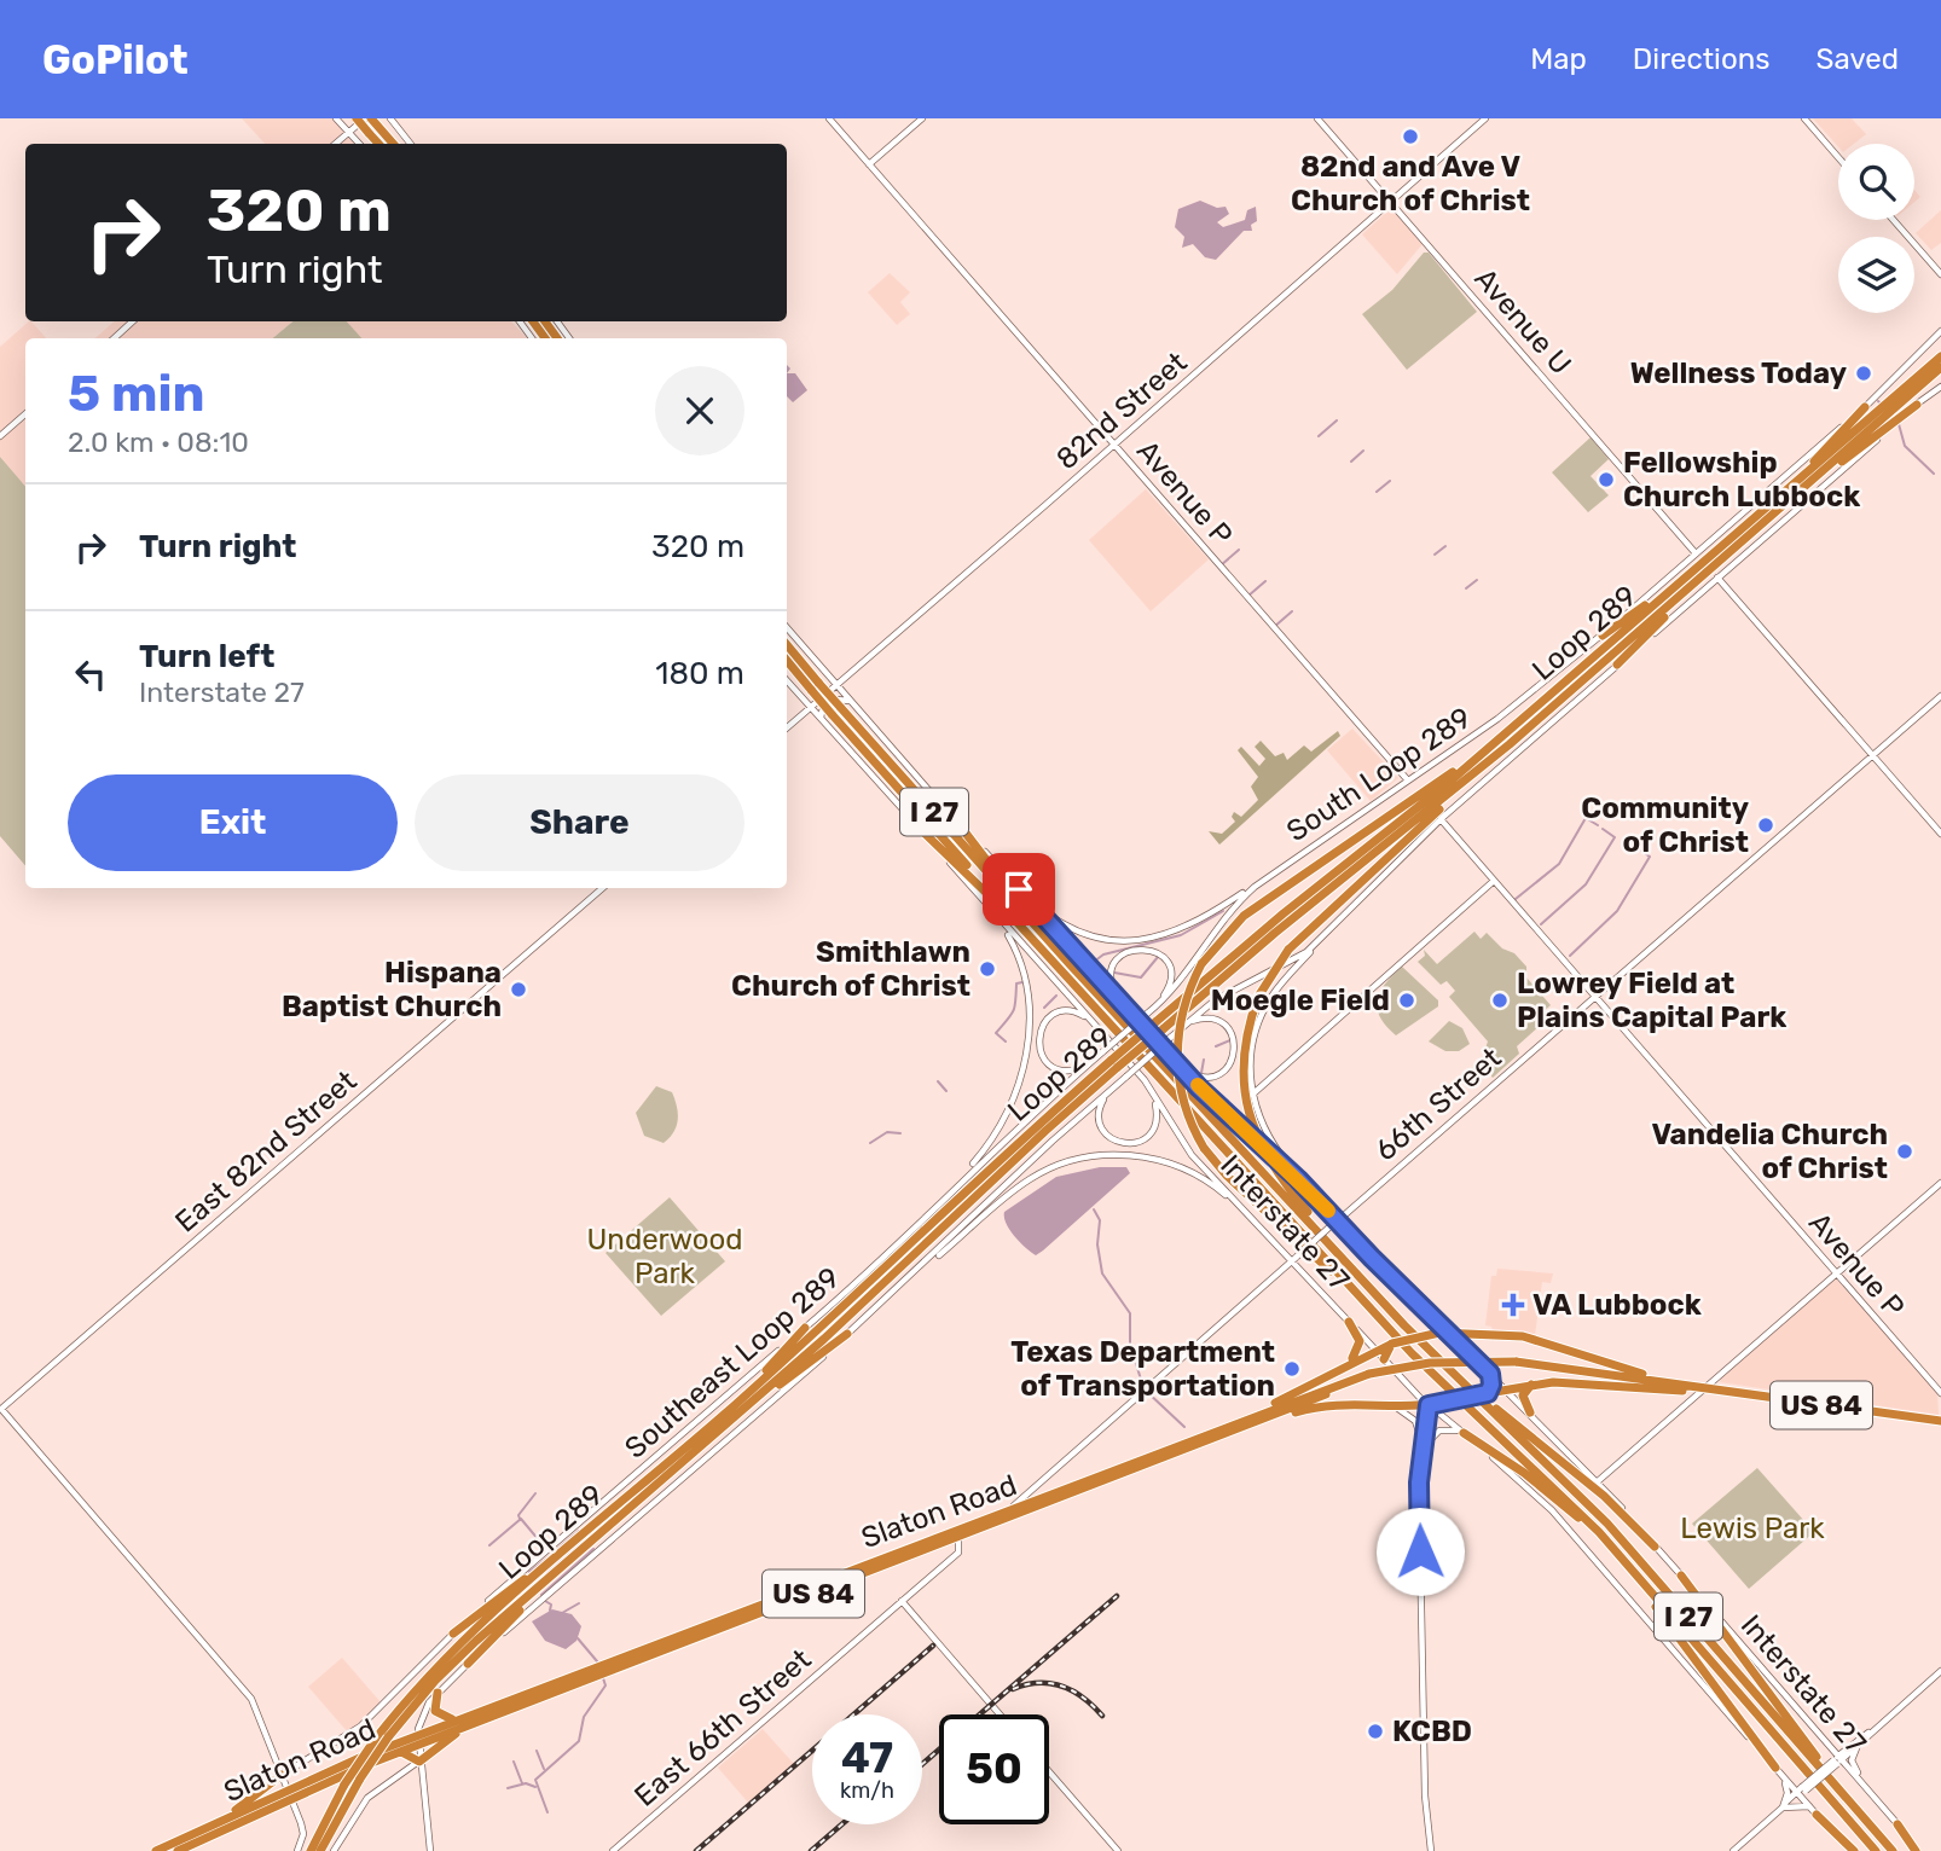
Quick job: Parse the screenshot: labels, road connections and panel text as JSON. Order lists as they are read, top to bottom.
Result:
{
  "streets": {
    "highway": [
      "Loop 289",
      "I 27",
      "US 84",
      "Slaton Road"
    ],
    "main road": [
      "Avenue U",
      "82nd Street",
      "Avenue P",
      "South Loop 289",
      "66th Street",
      "East 82nd Street",
      "Interstate 27",
      "Southeast Loop 289",
      "East 66th Street"
    ]
  },
  "crossings": [
    ["Avenue U", "82nd Street"],
    ["Avenue U", "South Loop 289"],
    ["82nd Street", "Avenue P"],
    ["82nd Street", "Interstate 27"],
    ["Avenue P", "South Loop 289"],
    ["Avenue P", "66th Street"],
    ["South Loop 289", "Southeast Loop 289"],
    ["66th Street", "Interstate 27"],
    ["66th Street", "Slaton Road"],
    ["Southeast Loop 289", "Slaton Road"],
    ["US 84", "Slaton Road"],
    ["Slaton Road", "East 66th Street"]
  ],
  "parks": ["Underwood Park", "Lewis Park"],
  "places": {
    "other": [
      "82nd and Ave V Church of Christ",
      "Wellness Today",
      "Fellowship Church Lubbock",
      "Community of Christ",
      "Smithlawn Church of Christ",
      "Hispana Baptist Church",
      "Moegle Field",
      "Lowrey Field at Plains Capital Park",
      "Vandelia Church of Christ",
      "Texas Department of Transportation",
      "KCBD"
    ],
    "health": ["VA Lubbock"]
  },
  "page": {
    "header": "GoPilot",
    "nav": ["Map", "Directions", "Saved"],
    "turn": ["320 m", "Turn right"],
    "heading": ["5 min", "2.0 km · 08:10"],
    "list": [
      {
        "name": "Turn right",
        "value": "320 m"
      },
      {
        "name": "Turn left",
        "note": "Interstate 27",
        "value": "180 m"
      }
    ],
    "buttons": ["Exit", "Share"],
    "speed": "47 km/h",
    "limit": "50"
  }
}
